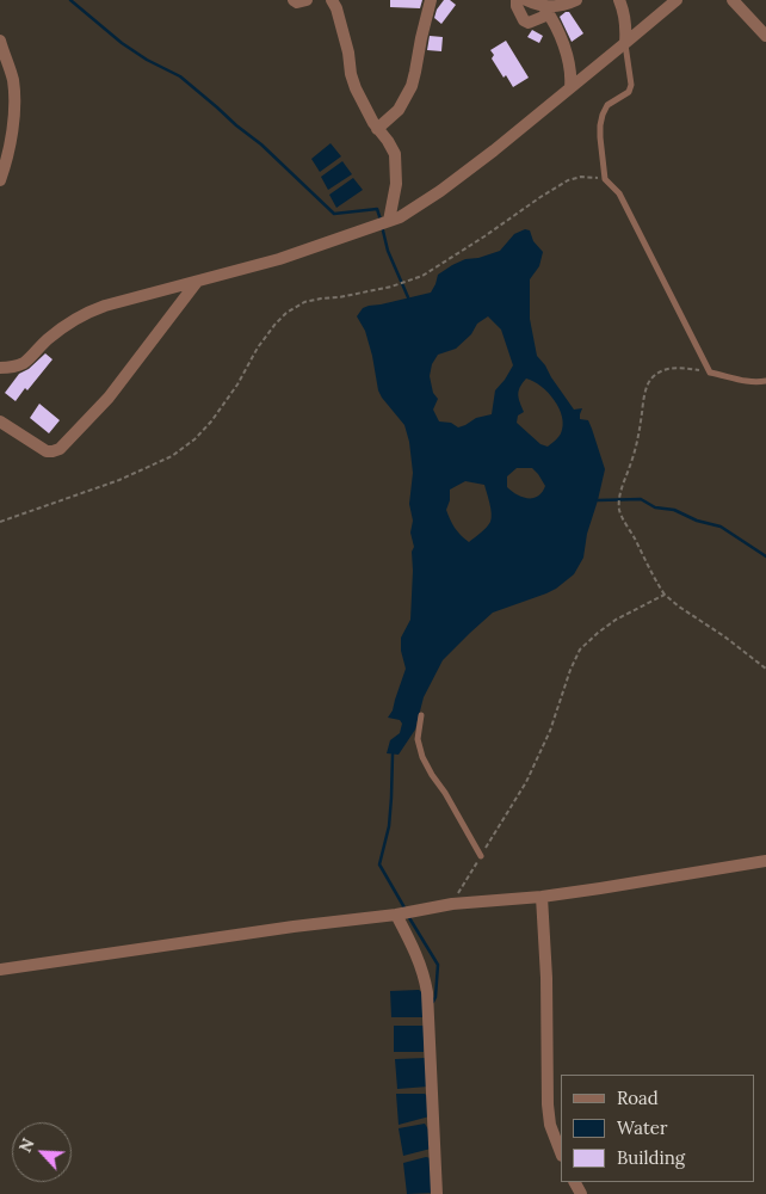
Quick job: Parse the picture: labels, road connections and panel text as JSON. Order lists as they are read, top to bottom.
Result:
{
  "legend": ["Road", "Water", "Building"],
  "north": "top left"
}
